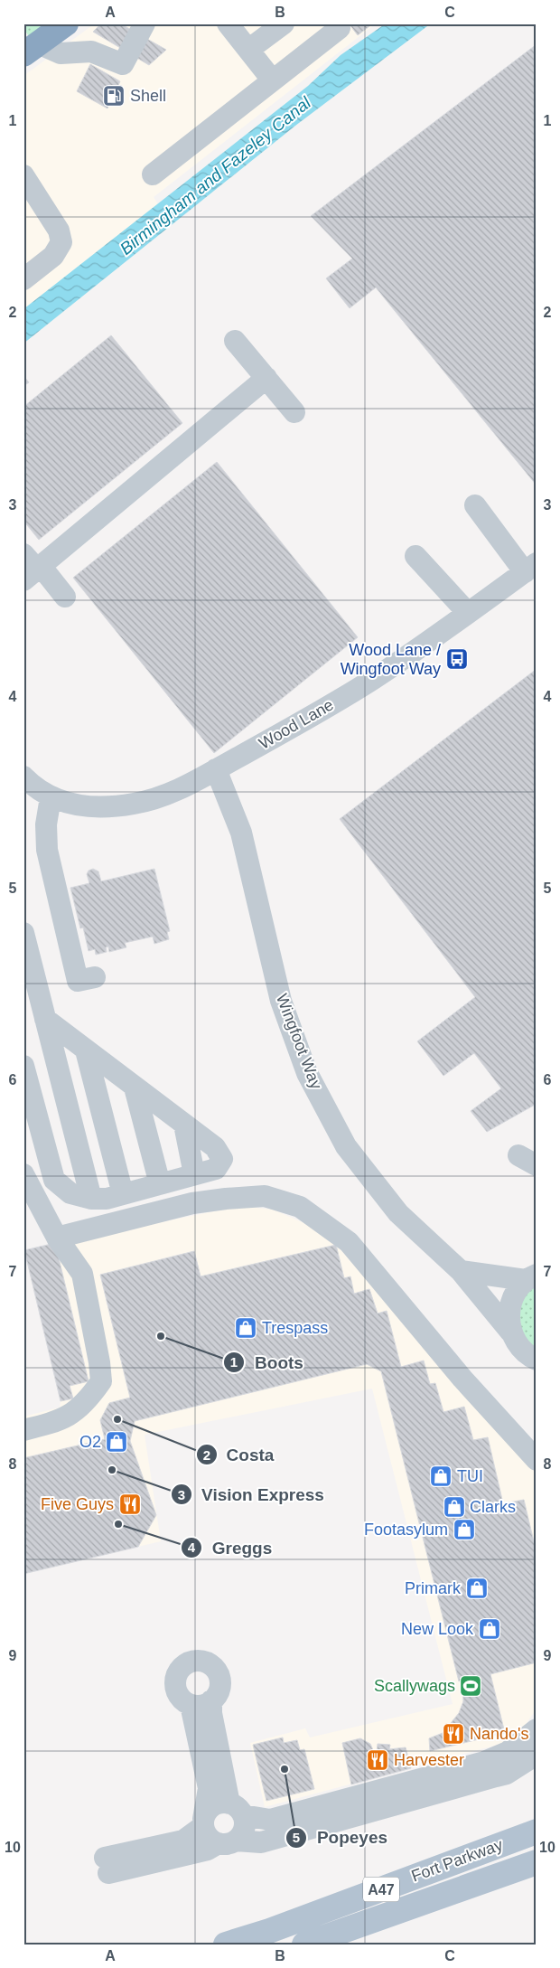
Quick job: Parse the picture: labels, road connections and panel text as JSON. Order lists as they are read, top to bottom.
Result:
{
  "streets": {
    "main road": ["Fort Parkway", "A47"],
    "street": ["Wood Lane", "Wingfoot Way"]
  },
  "crossings": [
    ["Wood Lane", "Wingfoot Way"]
  ],
  "water": ["Birmingham and Fazeley Canal"],
  "places": {
    "fuel station": ["Shell"],
    "bus stop": ["Wood Lane / Wingfoot Way"],
    "shop": [
      "Trespass",
      "O2",
      "TUI",
      "Clarks",
      "Footasylum",
      "Primark",
      "New Look"
    ],
    "other": [
      "Boots",
      "Costa",
      "Vision Express",
      "Greggs",
      "Popeyes"
    ],
    "restaurant": ["Five Guys", "Nando's", "Harvester"],
    "sports": ["Scallywags"]
  },
  "grid": {
    "columns": ["A", "B", "C"],
    "rows": [
      "1",
      "2",
      "3",
      "4",
      "5",
      "6",
      "7",
      "8",
      "9",
      "10"
    ]
  }
}
